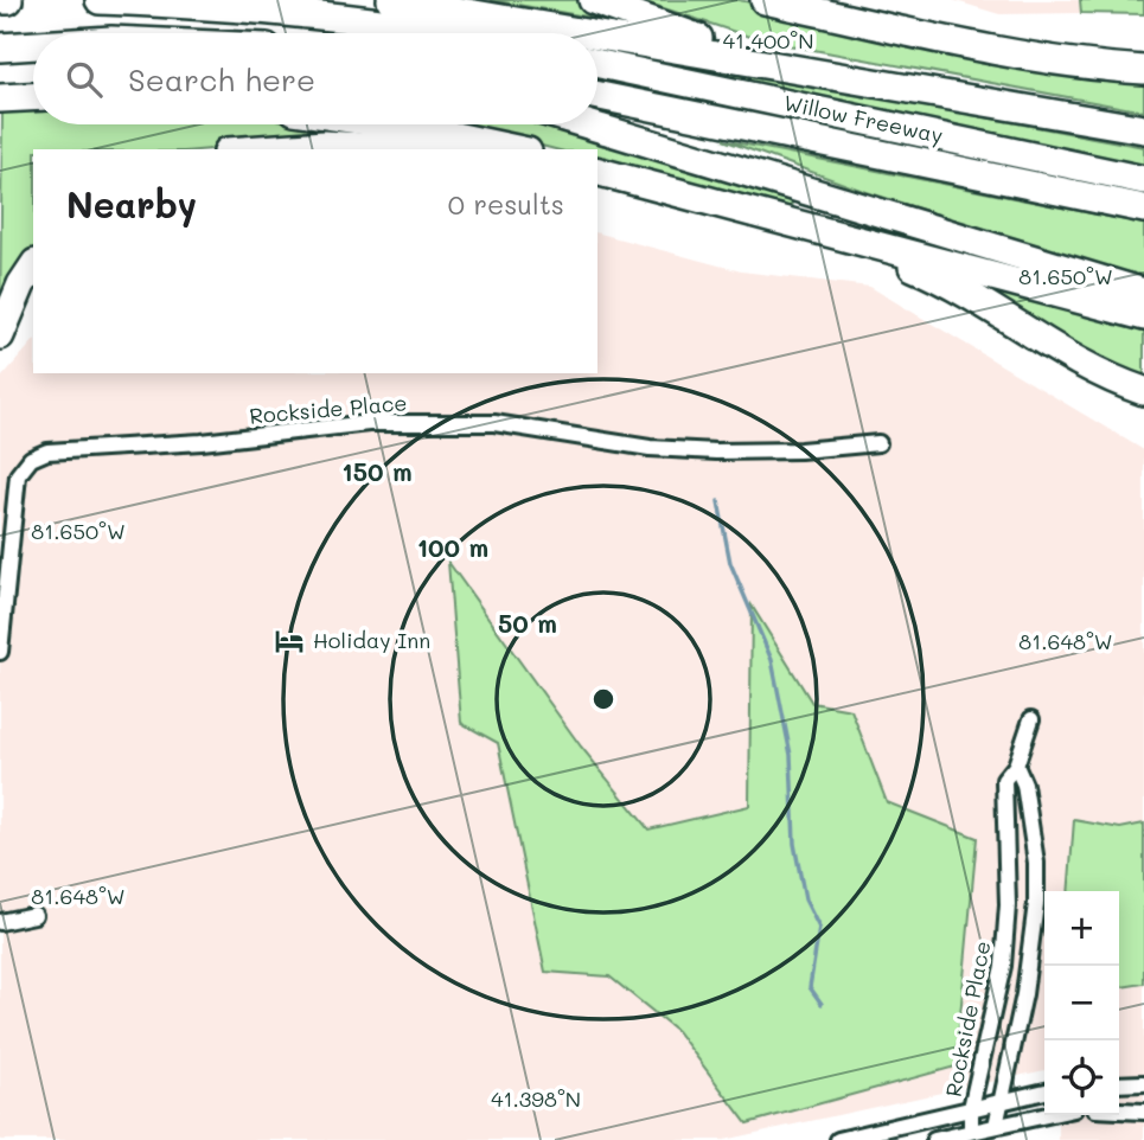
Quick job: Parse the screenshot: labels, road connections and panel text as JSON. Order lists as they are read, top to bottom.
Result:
{
  "streets": {
    "highway": ["Willow Freeway"],
    "street": ["Rockside Place"]
  },
  "places": {
    "hotel": ["Holiday Inn"]
  },
  "page": {
    "search": "Search here",
    "heading": ["Nearby", "0 results"],
    "map_buttons": ["+", "−"]
  },
  "coordinates": [
    "41.400°N",
    "81.650°W",
    "81.648°W",
    "41.398°N"
  ],
  "rings": ["150 m", "100 m", "50 m"]
}
